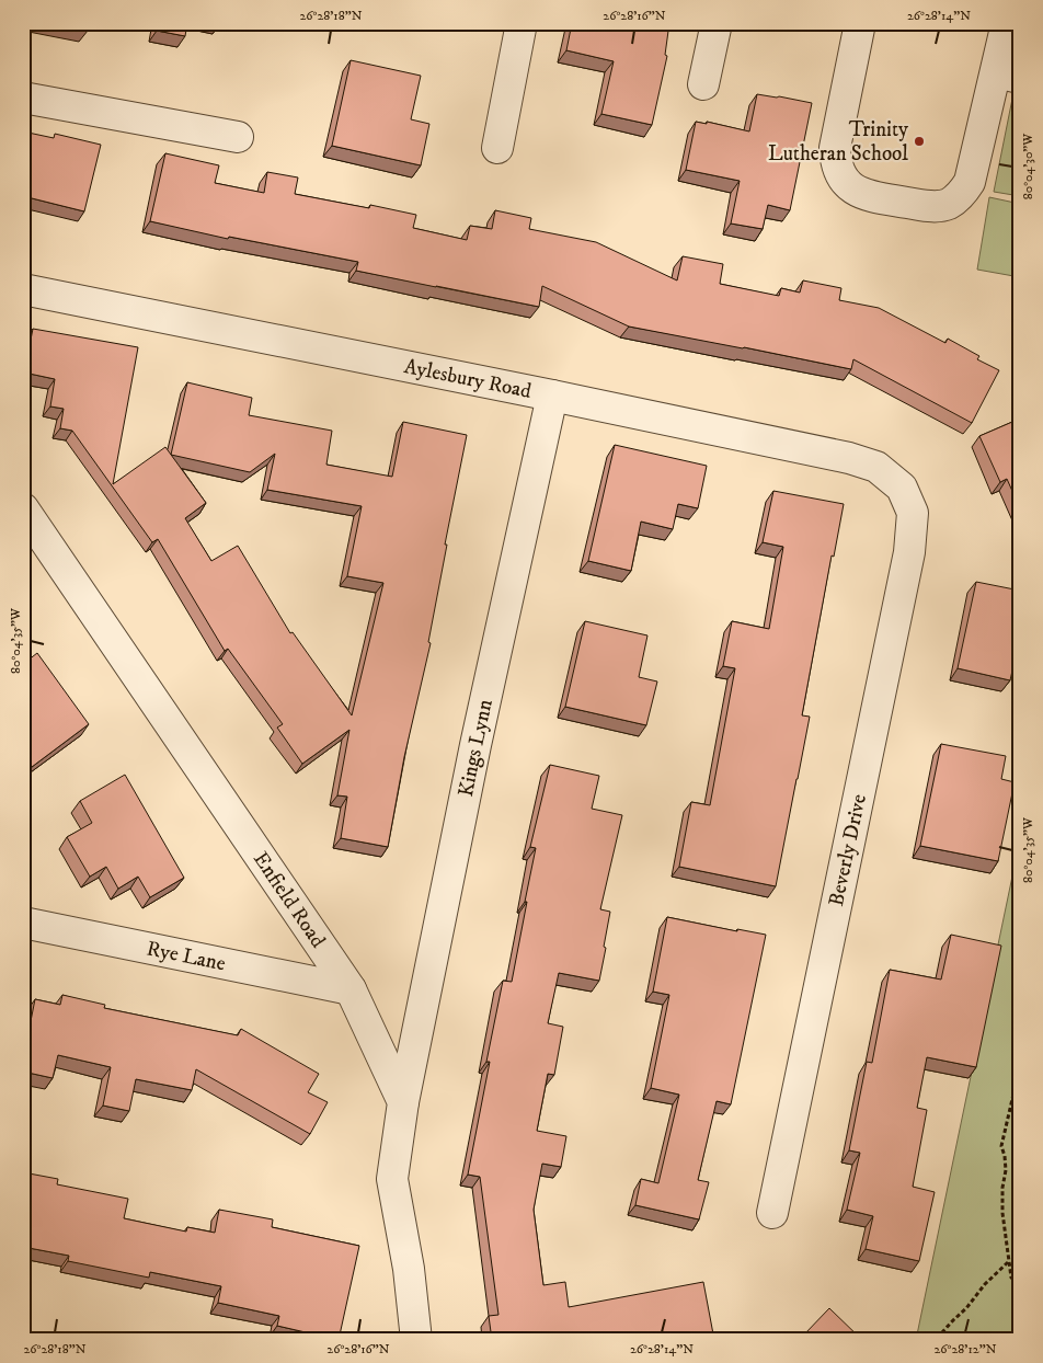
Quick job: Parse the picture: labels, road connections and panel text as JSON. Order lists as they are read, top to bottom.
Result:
{
  "streets": {
    "street": [
      "Aylesbury Road",
      "Kings Lynn",
      "Beverly Drive",
      "Enfield Road",
      "Rye Lane"
    ]
  },
  "crossings": [
    ["Aylesbury Road", "Kings Lynn"],
    ["Aylesbury Road", "Beverly Drive"],
    ["Kings Lynn", "Enfield Road"],
    ["Enfield Road", "Rye Lane"]
  ],
  "places": ["Trinity Lutheran School"],
  "coordinates": [
    "26°28'18\"N",
    "26°28'16\"N",
    "26°28'14\"N",
    "80°04'30\"W",
    "80°04'35\"W",
    "26°28'12\"N"
  ]
}
